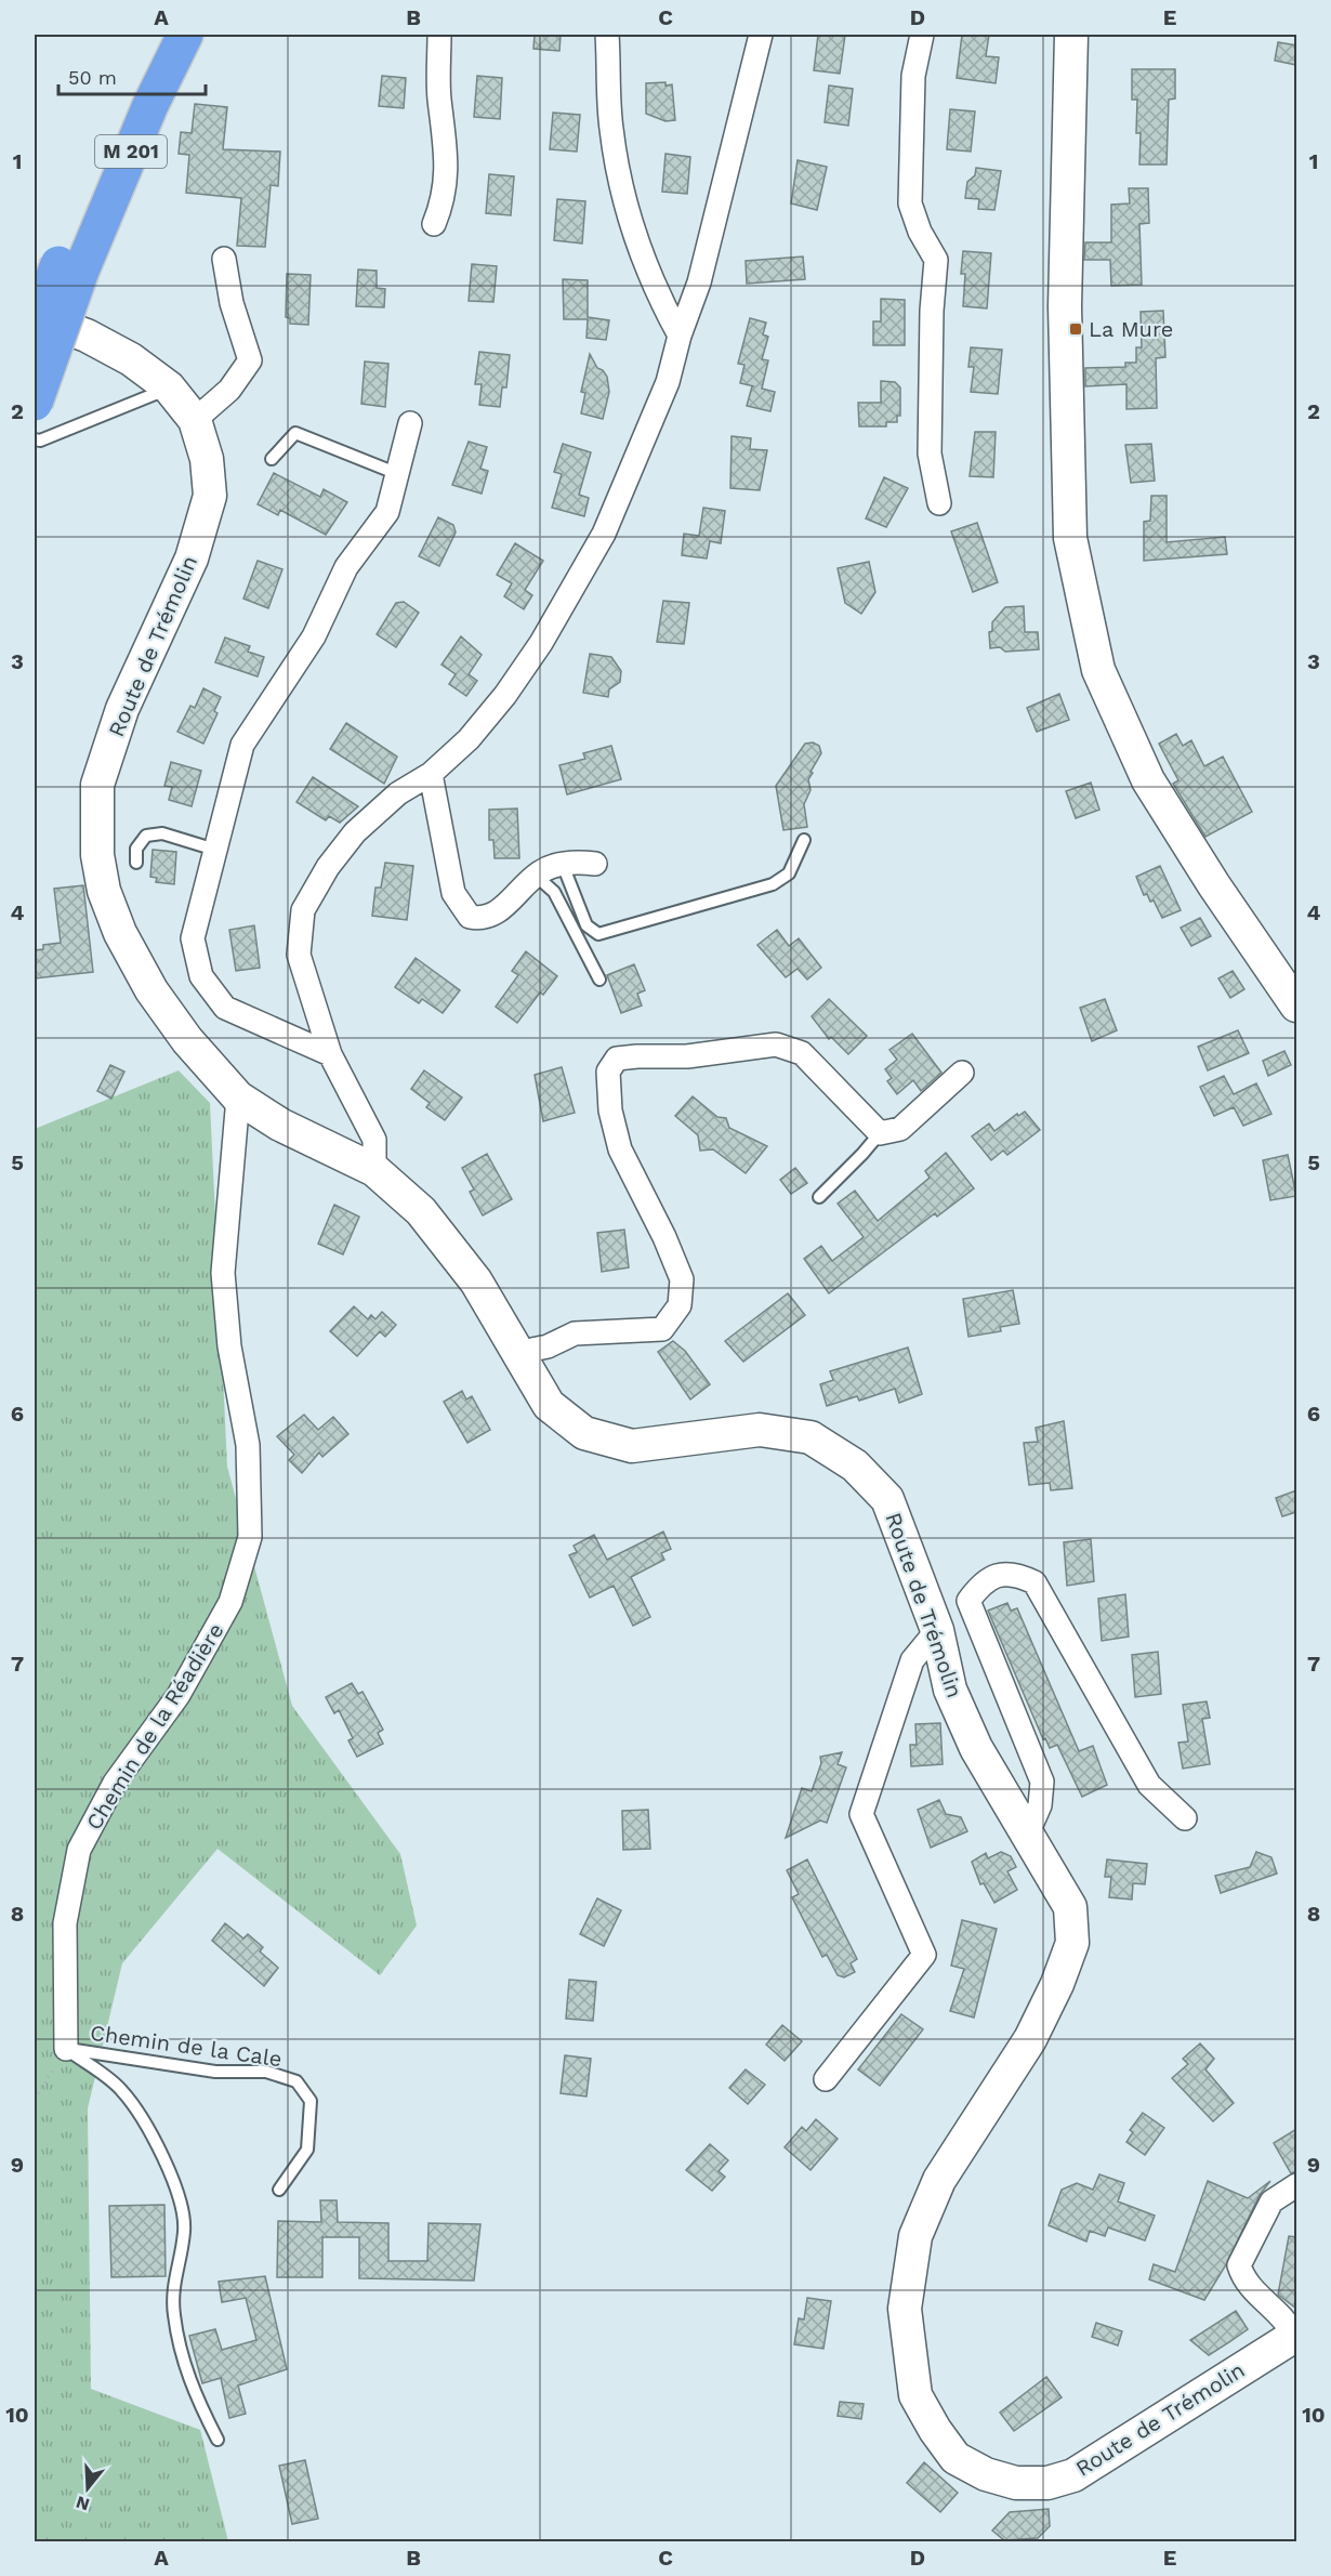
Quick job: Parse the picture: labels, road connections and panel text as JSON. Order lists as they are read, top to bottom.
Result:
{
  "streets": {
    "highway": ["M 201"],
    "street": ["Route de Trémolin", "Chemin de la Réadière"],
    "lane": ["Chemin de la Cale"]
  },
  "crossings": [
    ["Route de Trémolin", "Chemin de la Réadière"],
    ["Chemin de la Réadière", "Chemin de la Cale"]
  ],
  "places": {
    "transit": ["La Mure"]
  },
  "scale_bar": "50 m",
  "north": "bottom",
  "grid": {
    "columns": [
      "A",
      "B",
      "C",
      "D",
      "E"
    ],
    "rows": [
      "1",
      "2",
      "3",
      "4",
      "5",
      "6",
      "7",
      "8",
      "9",
      "10"
    ]
  }
}
